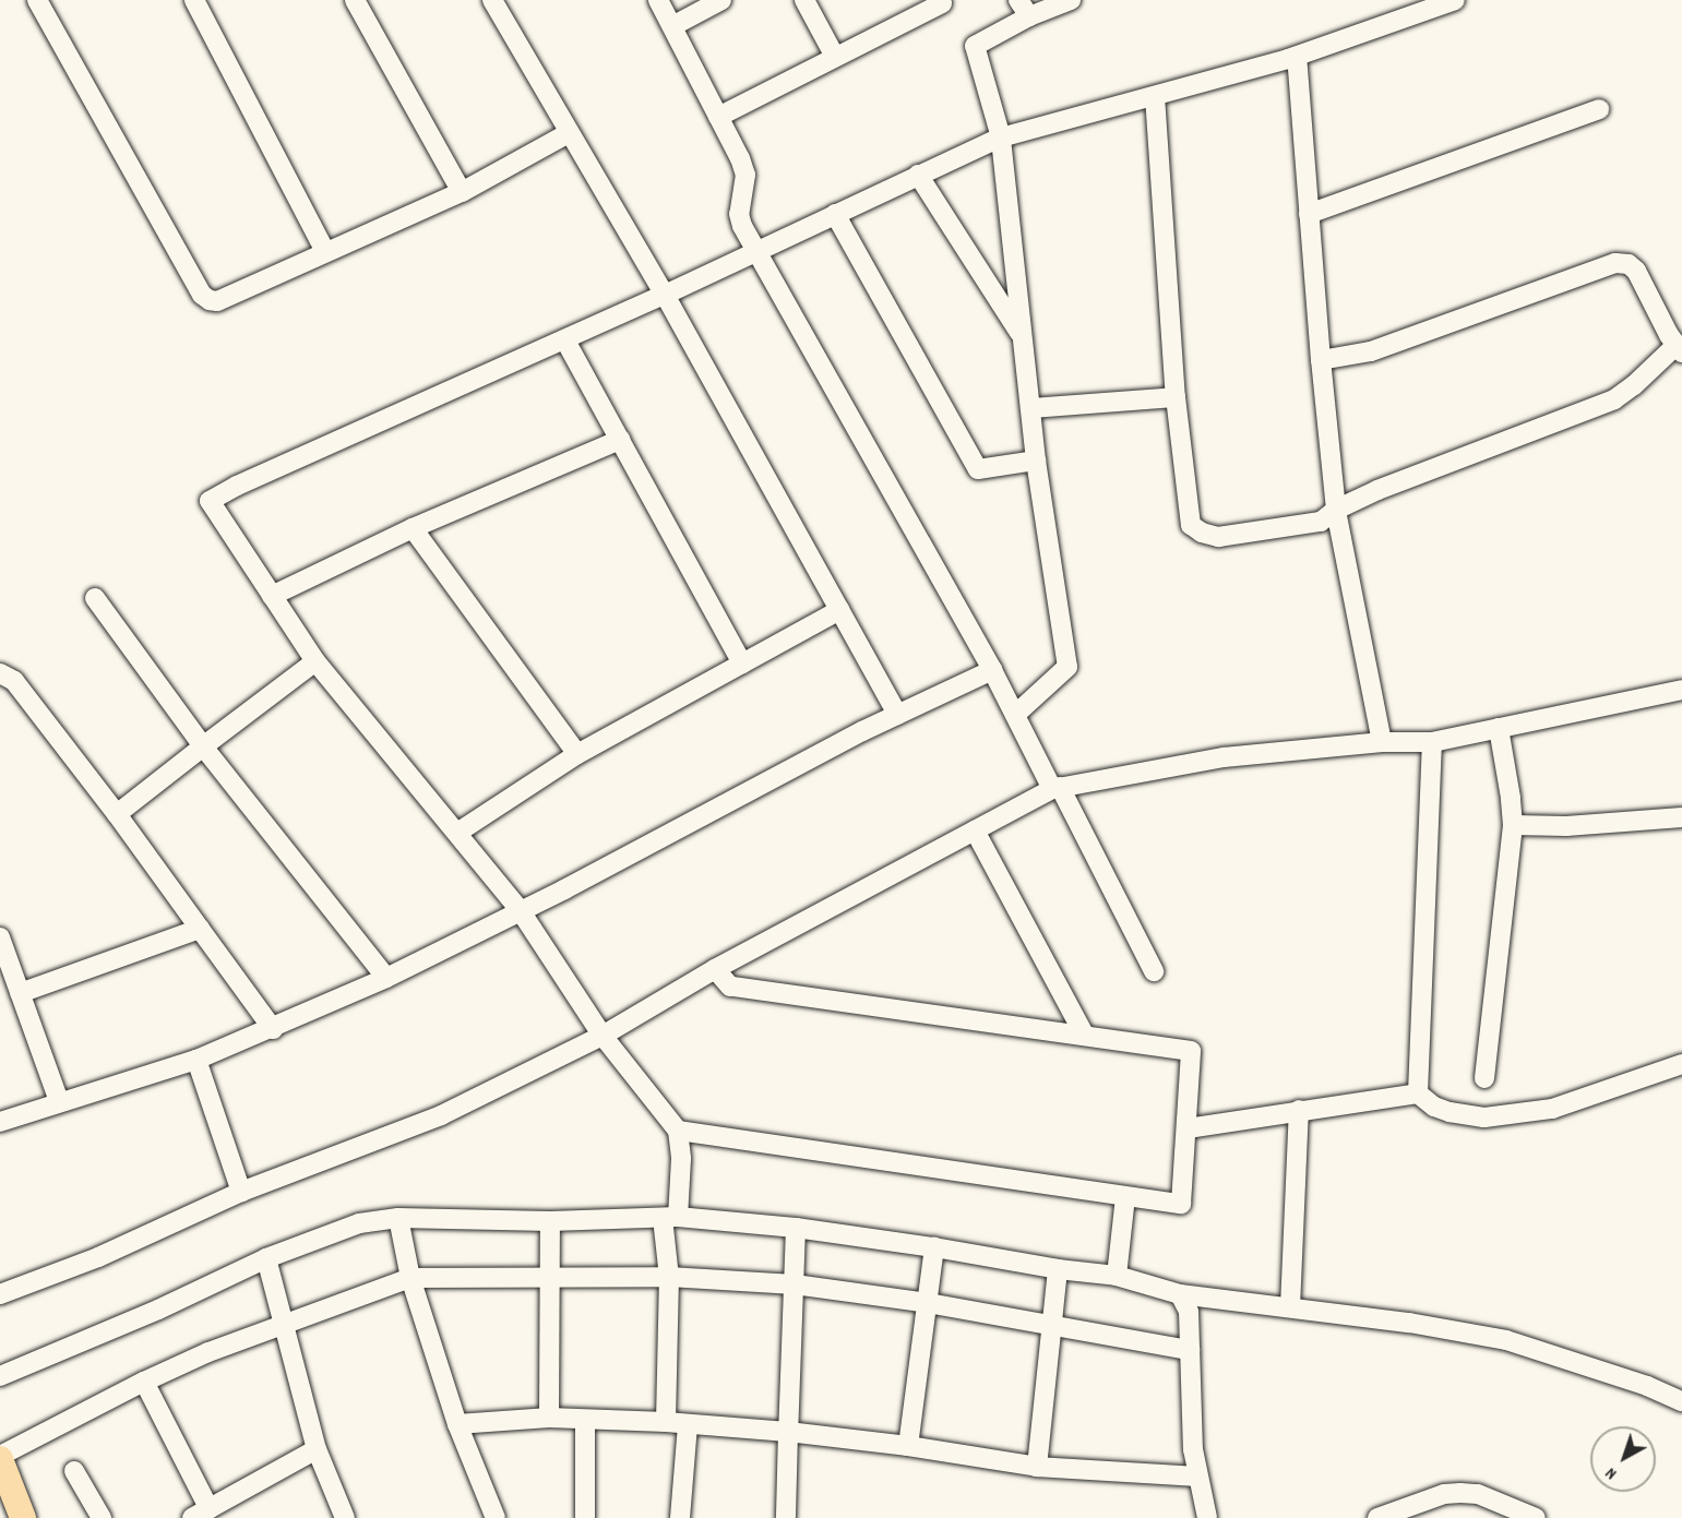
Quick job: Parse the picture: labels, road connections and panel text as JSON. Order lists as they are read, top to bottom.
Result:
{
  "north": "bottom left"
}
